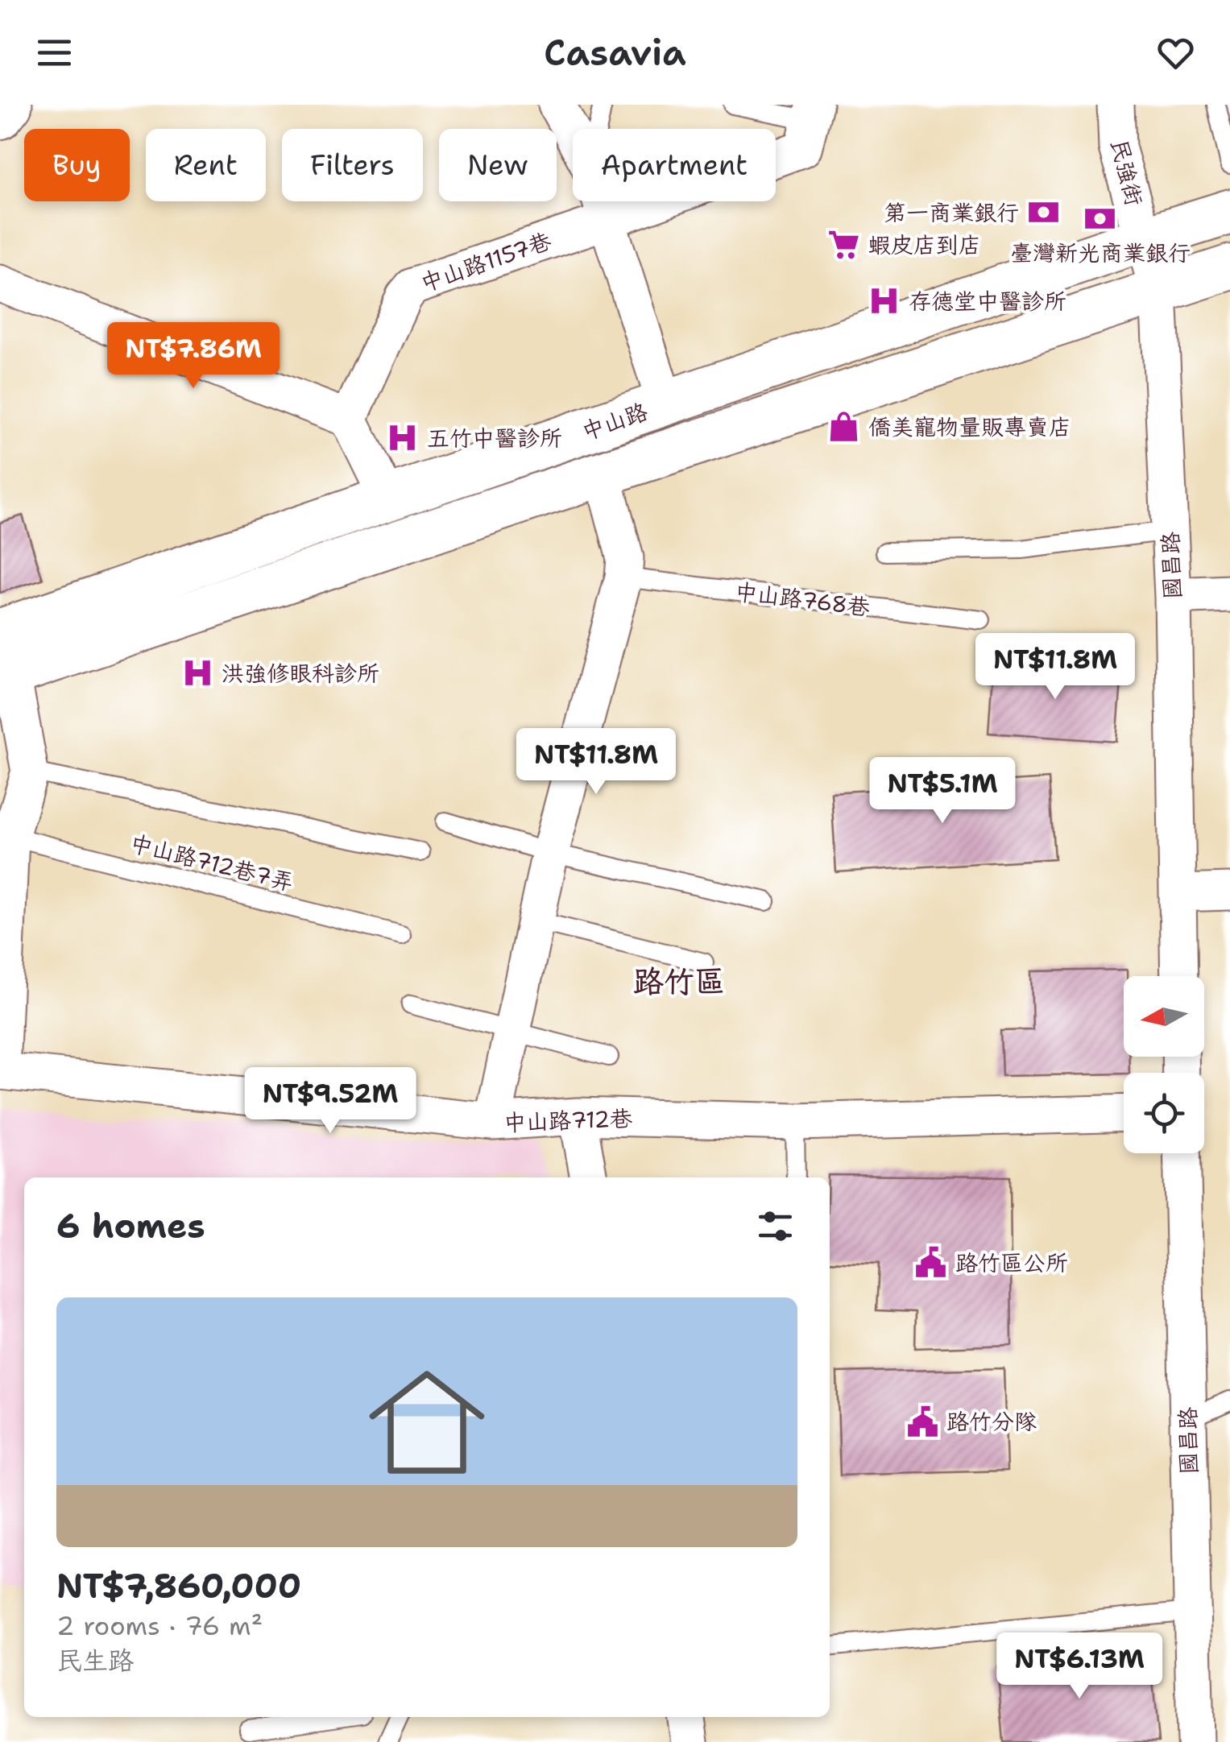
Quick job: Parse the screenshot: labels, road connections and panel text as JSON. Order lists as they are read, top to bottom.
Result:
{
  "streets": {
    "main road": ["中山路"],
    "street": [
      "民強街",
      "中山路1157巷",
      "國昌路",
      "中山路712巷"
    ],
    "lane": ["中山路768巷", "中山路712巷7弄"]
  },
  "crossings": [
    ["民強街", "中山路"],
    ["民強街", "國昌路"],
    ["中山路", "國昌路"],
    ["中山路", "中山路712巷"],
    ["中山路712巷7弄", "中山路712巷"]
  ],
  "districts": ["路竹區"],
  "places": {
    "bank": ["第一商業銀行", "臺灣新光商業銀行"],
    "supermarket": ["蝦皮店到店"],
    "hospital": ["存德堂中醫診所", "五竹中醫診所", "洪強修眼科診所"],
    "shop": ["僑美寵物量販專賣店"],
    "public building": ["路竹區公所", "路竹分隊"]
  },
  "north": "left",
  "page": {
    "header": "Casavia",
    "chip": [
      "Buy",
      "Rent",
      "Filters",
      "New",
      "Apartment"
    ],
    "price": [
      "NT$7.86M",
      "NT$11.8M",
      "NT$11.8M",
      "NT$5.1M",
      "NT$9.52M",
      "NT$6.13M"
    ],
    "heading": "6 homes",
    "list": [
      {
        "name": "NT$7,860,000",
        "note": "2 rooms · 76 m² · 民生路"
      }
    ]
  }
}
